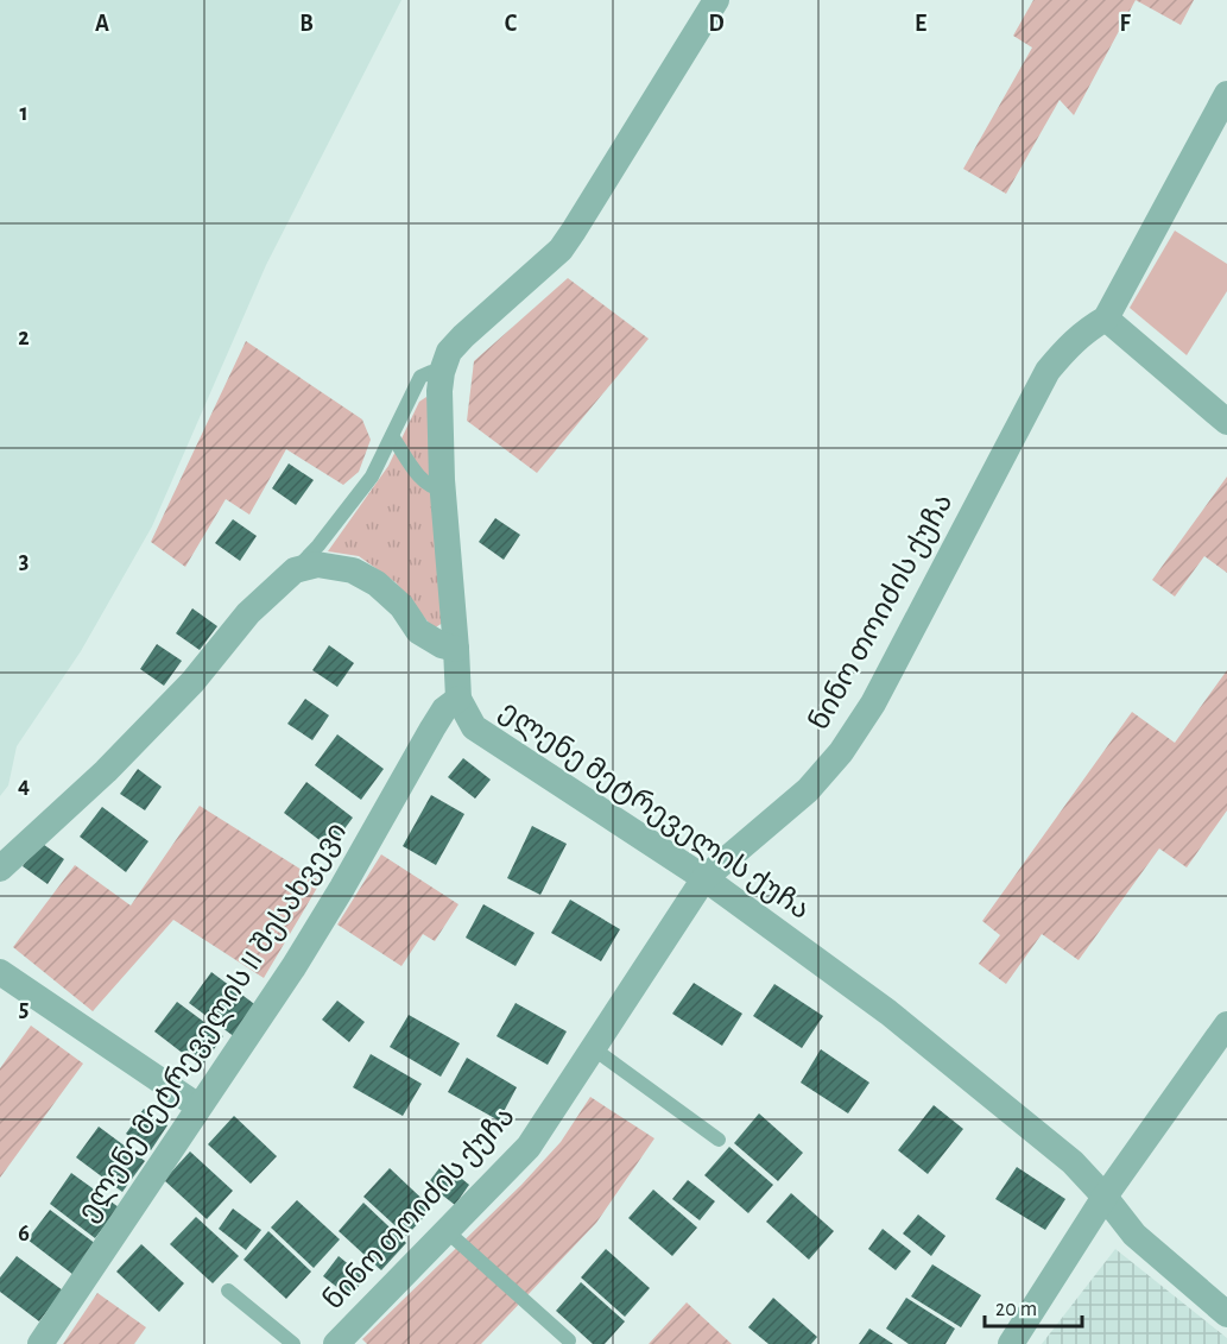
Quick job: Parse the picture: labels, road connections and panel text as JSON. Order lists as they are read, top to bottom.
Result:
{
  "streets": {
    "street": ["ნინო თოიძის ქუჩა", "ელენე მეტრეველის ქუჩა", "ელენე მეტრეველის II შესახვევი"]
  },
  "crossings": [
    ["ნინო თოიძის ქუჩა", "ელენე მეტრეველის ქუჩა"],
    ["ელენე მეტრეველის ქუჩა", "ელენე მეტრეველის II შესახვევი"]
  ],
  "scale_bar": "20 m",
  "grid": {
    "columns": [
      "A",
      "B",
      "C",
      "D",
      "E",
      "F"
    ],
    "rows": [
      "1",
      "2",
      "3",
      "4",
      "5",
      "6"
    ]
  }
}
